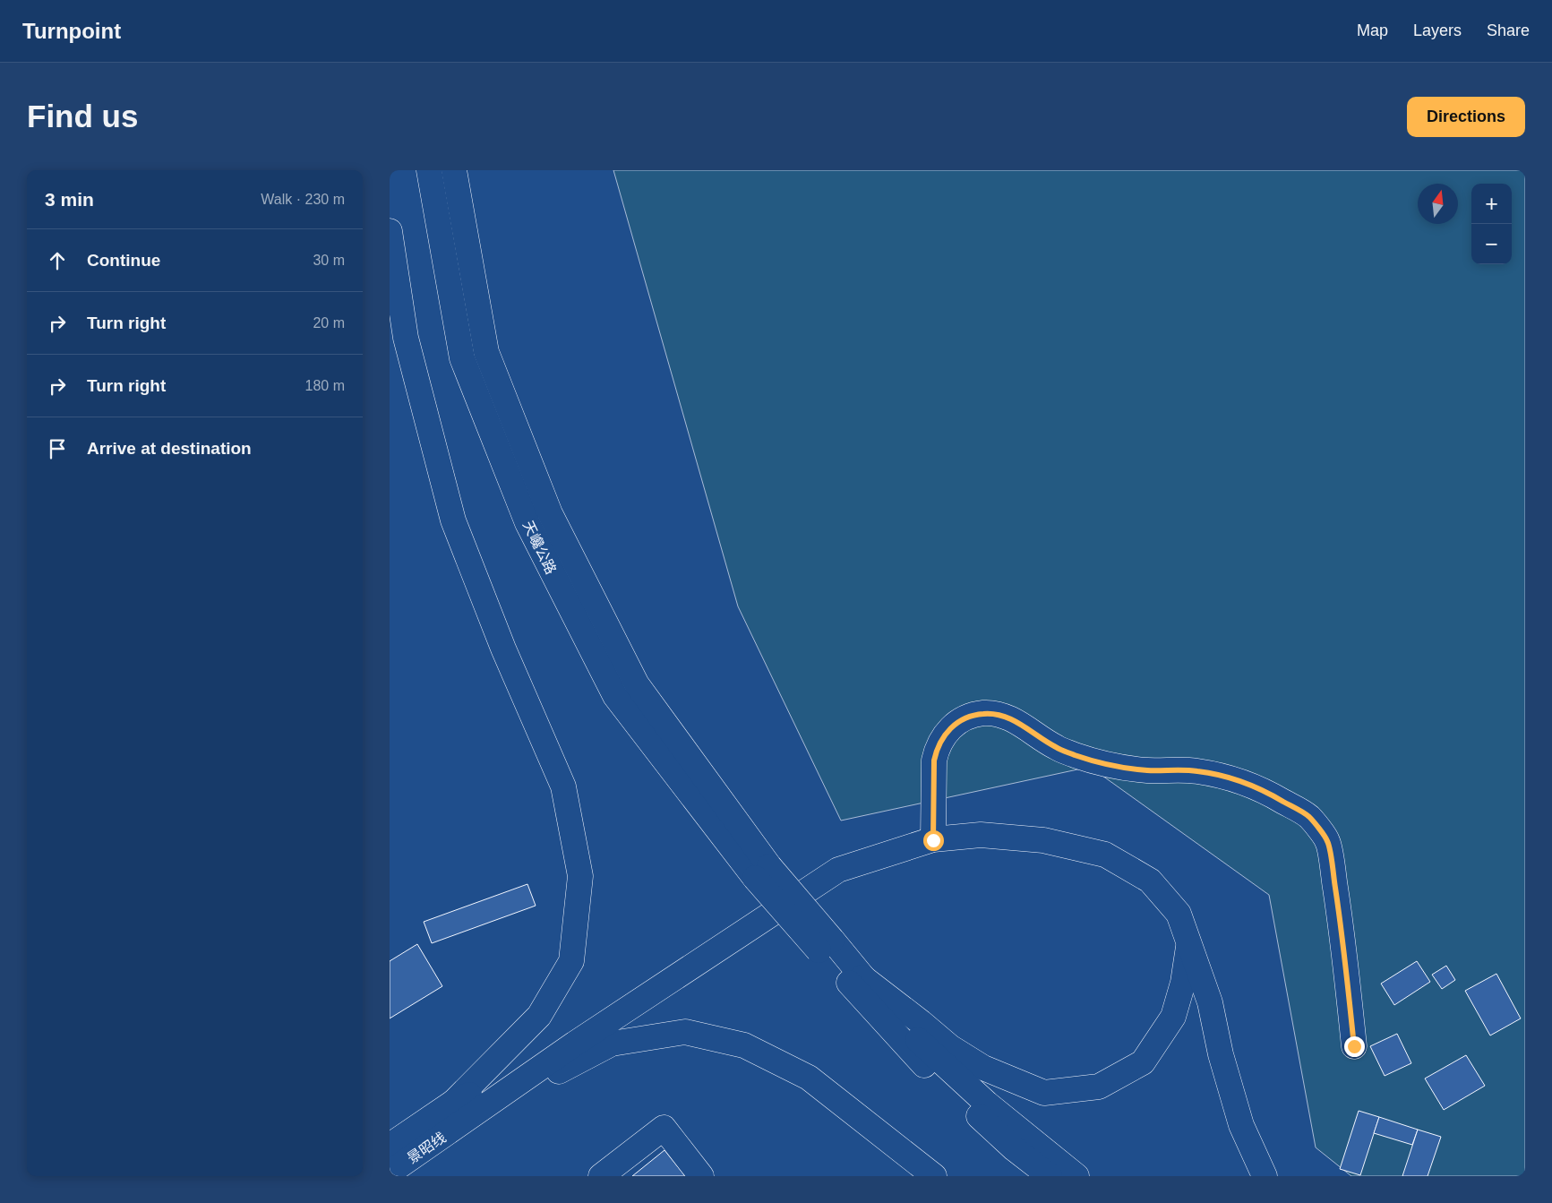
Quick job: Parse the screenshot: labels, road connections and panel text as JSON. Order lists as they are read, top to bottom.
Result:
{
  "streets": {
    "main road": ["天巉公路", "景昭线"]
  },
  "north": "top",
  "page": {
    "header": "Turnpoint",
    "nav": ["Map", "Layers", "Share"],
    "buttons": "Directions",
    "title": "Find us",
    "heading": ["3 min", "Walk · 230 m"],
    "map_buttons": ["+", "−"],
    "list": [
      ["Continue", "30 m"],
      ["Turn right", "20 m"],
      ["Turn right", "180 m"],
      "Arrive at destination"
    ]
  }
}
